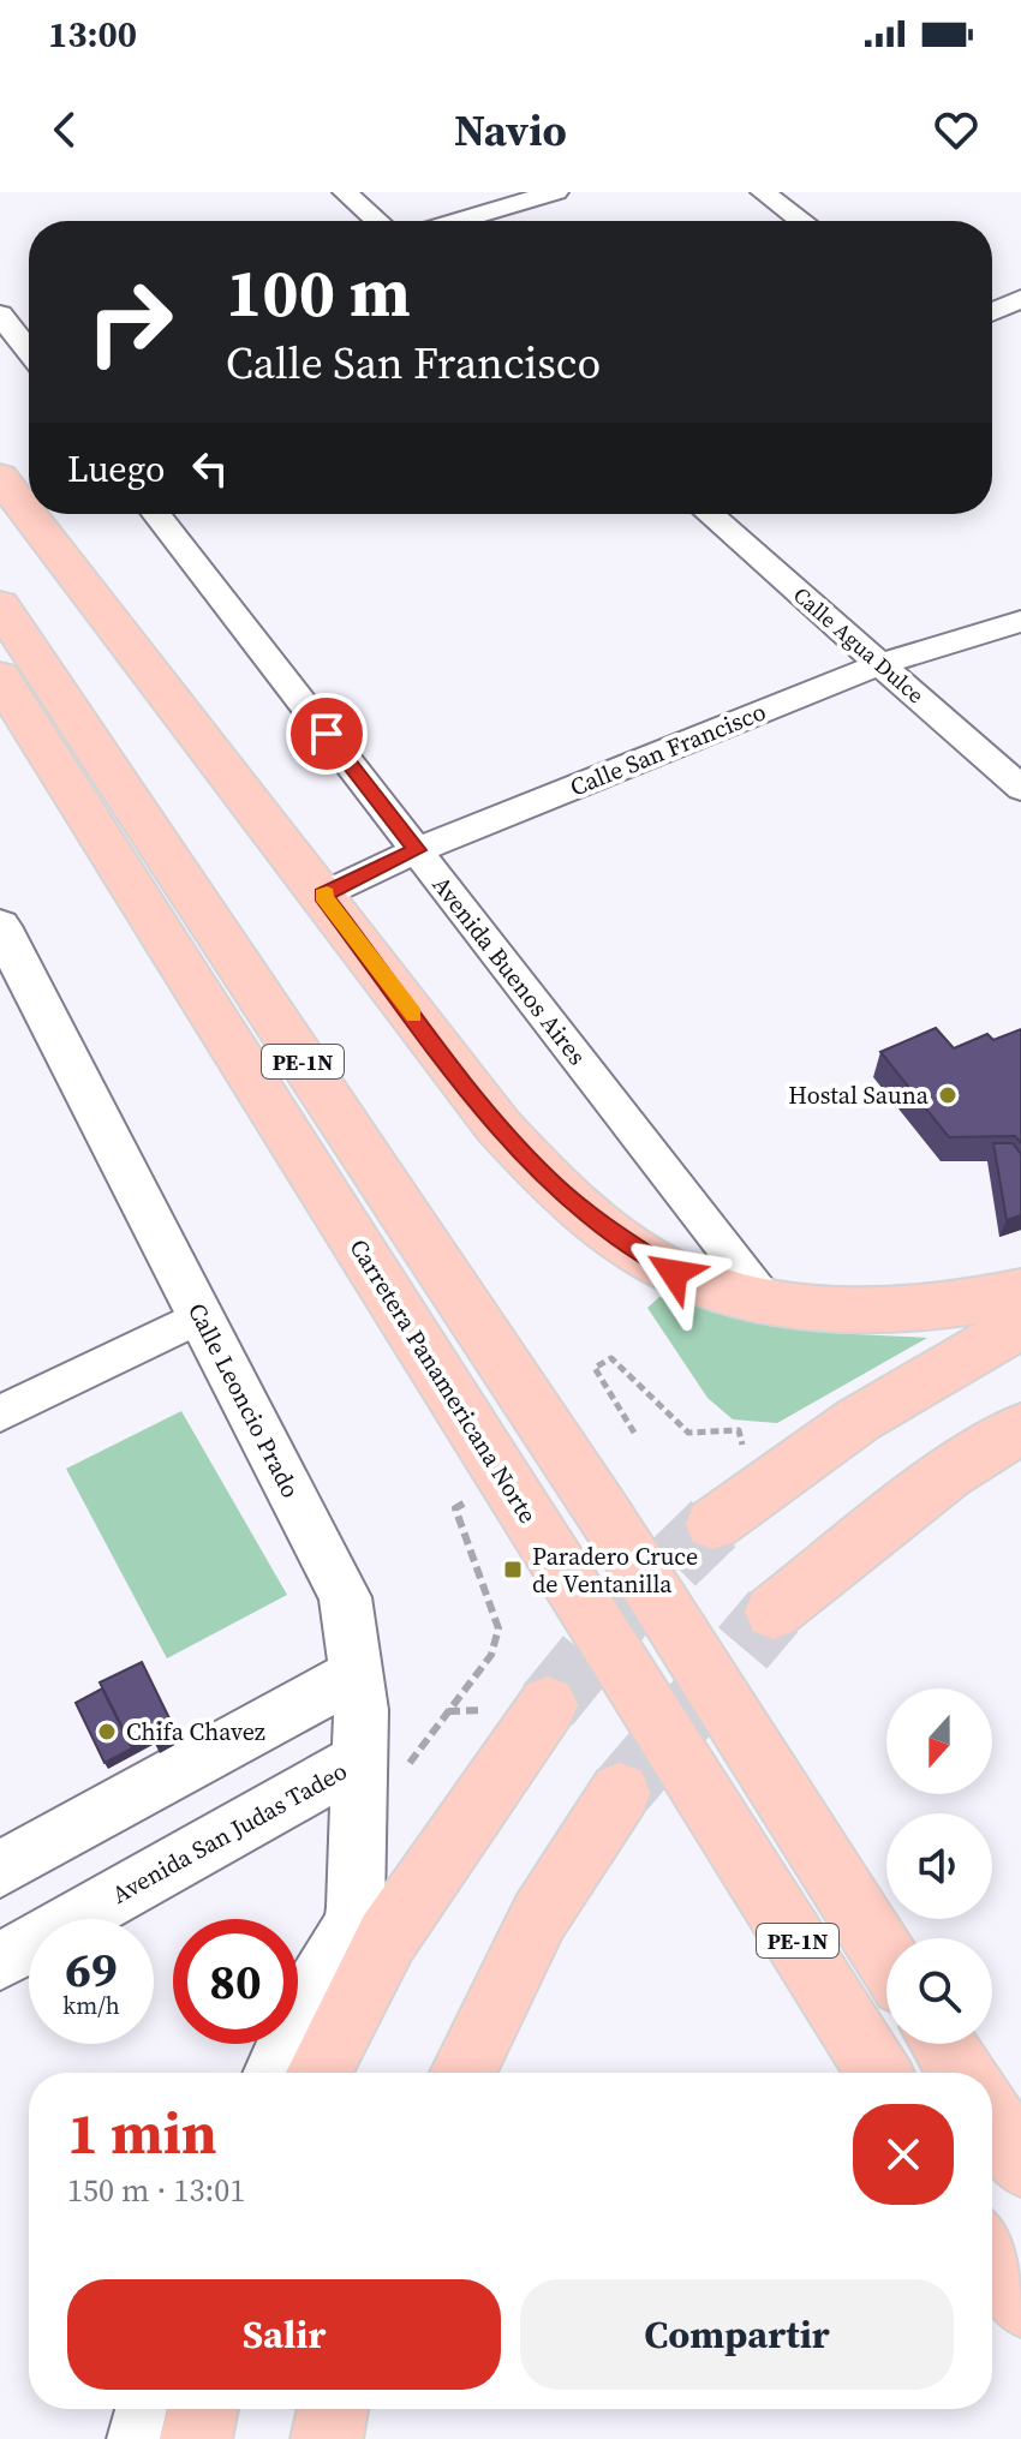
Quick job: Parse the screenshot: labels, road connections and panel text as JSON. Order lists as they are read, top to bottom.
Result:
{
  "streets": {
    "highway": ["PE-1N", "Carretera Panamericana Norte"],
    "street": [
      "Calle Agua Dulce",
      "Calle San Francisco",
      "Avenida Buenos Aires",
      "Calle Leoncio Prado",
      "Avenida San Judas Tadeo"
    ]
  },
  "crossings": [
    ["Calle Agua Dulce", "Calle San Francisco"],
    ["Calle San Francisco", "Avenida Buenos Aires"],
    ["Calle Leoncio Prado", "Avenida San Judas Tadeo"]
  ],
  "places": {
    "other": ["Hostal Sauna", "Chifa Chavez"],
    "transit": ["Paradero Cruce de Ventanilla"]
  },
  "north": "bottom",
  "page": {
    "status": "13:00",
    "header": "Navio",
    "turn": ["100 m", "Calle San Francisco"],
    "then": "Luego",
    "speed": "69 km/h",
    "limit": "80",
    "heading": ["1 min", "150 m · 13:01"],
    "buttons": ["Salir", "Compartir"]
  }
}
